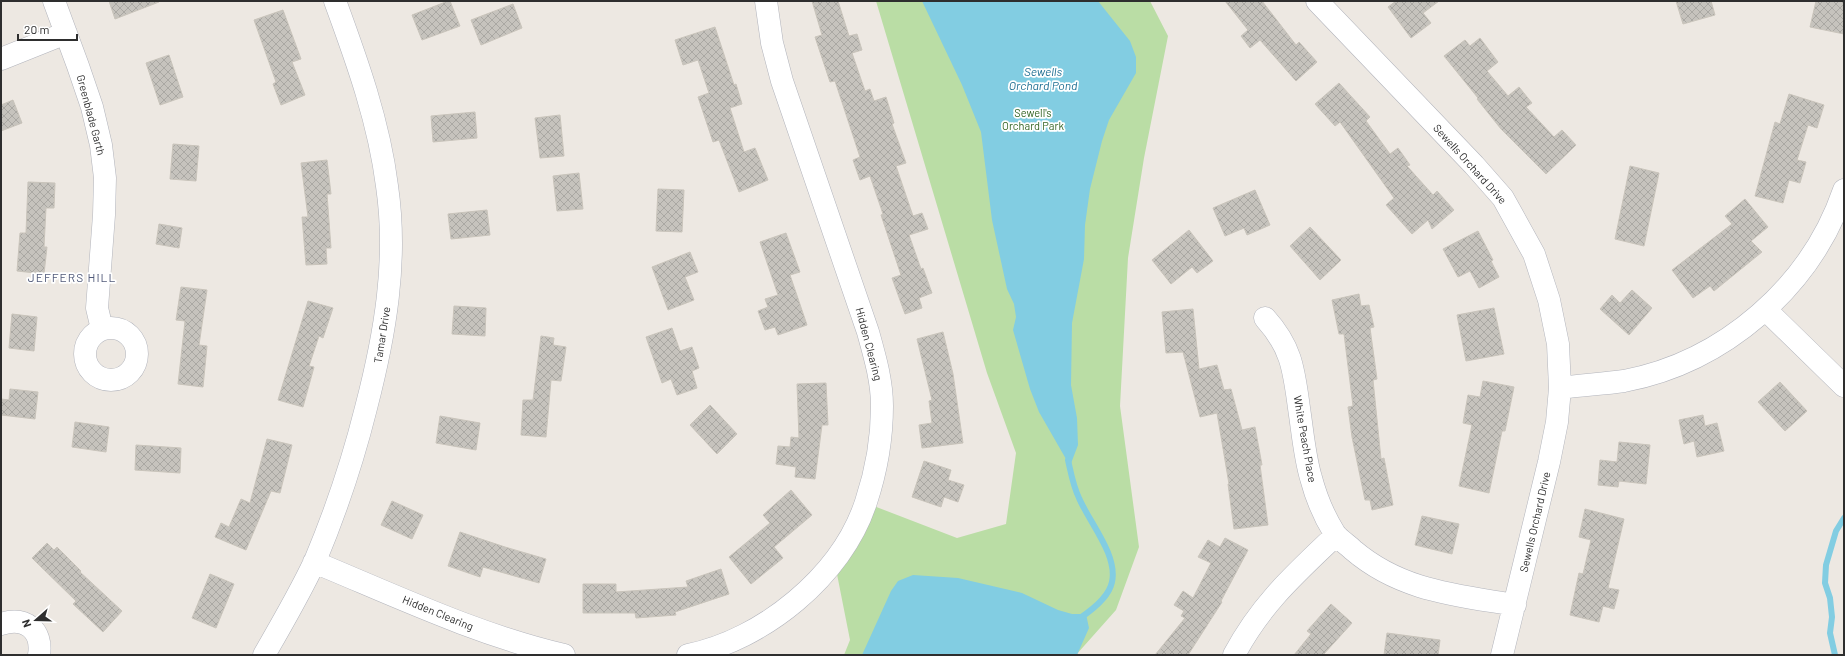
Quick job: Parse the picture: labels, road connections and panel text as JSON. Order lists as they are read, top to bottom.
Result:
{
  "streets": {
    "street": [
      "Greenblade Garth",
      "Sewells Orchard Drive",
      "Tamar Drive",
      "Hidden Clearing",
      "White Peach Place"
    ]
  },
  "crossings": [
    ["Sewells Orchard Drive", "White Peach Place"],
    ["Tamar Drive", "Hidden Clearing"]
  ],
  "districts": ["JEFFERS HILL"],
  "water": ["Sewells Orchard Pond"],
  "parks": ["Sewell's Orchard Park"],
  "scale_bar": "20 m",
  "north": "left"
}
